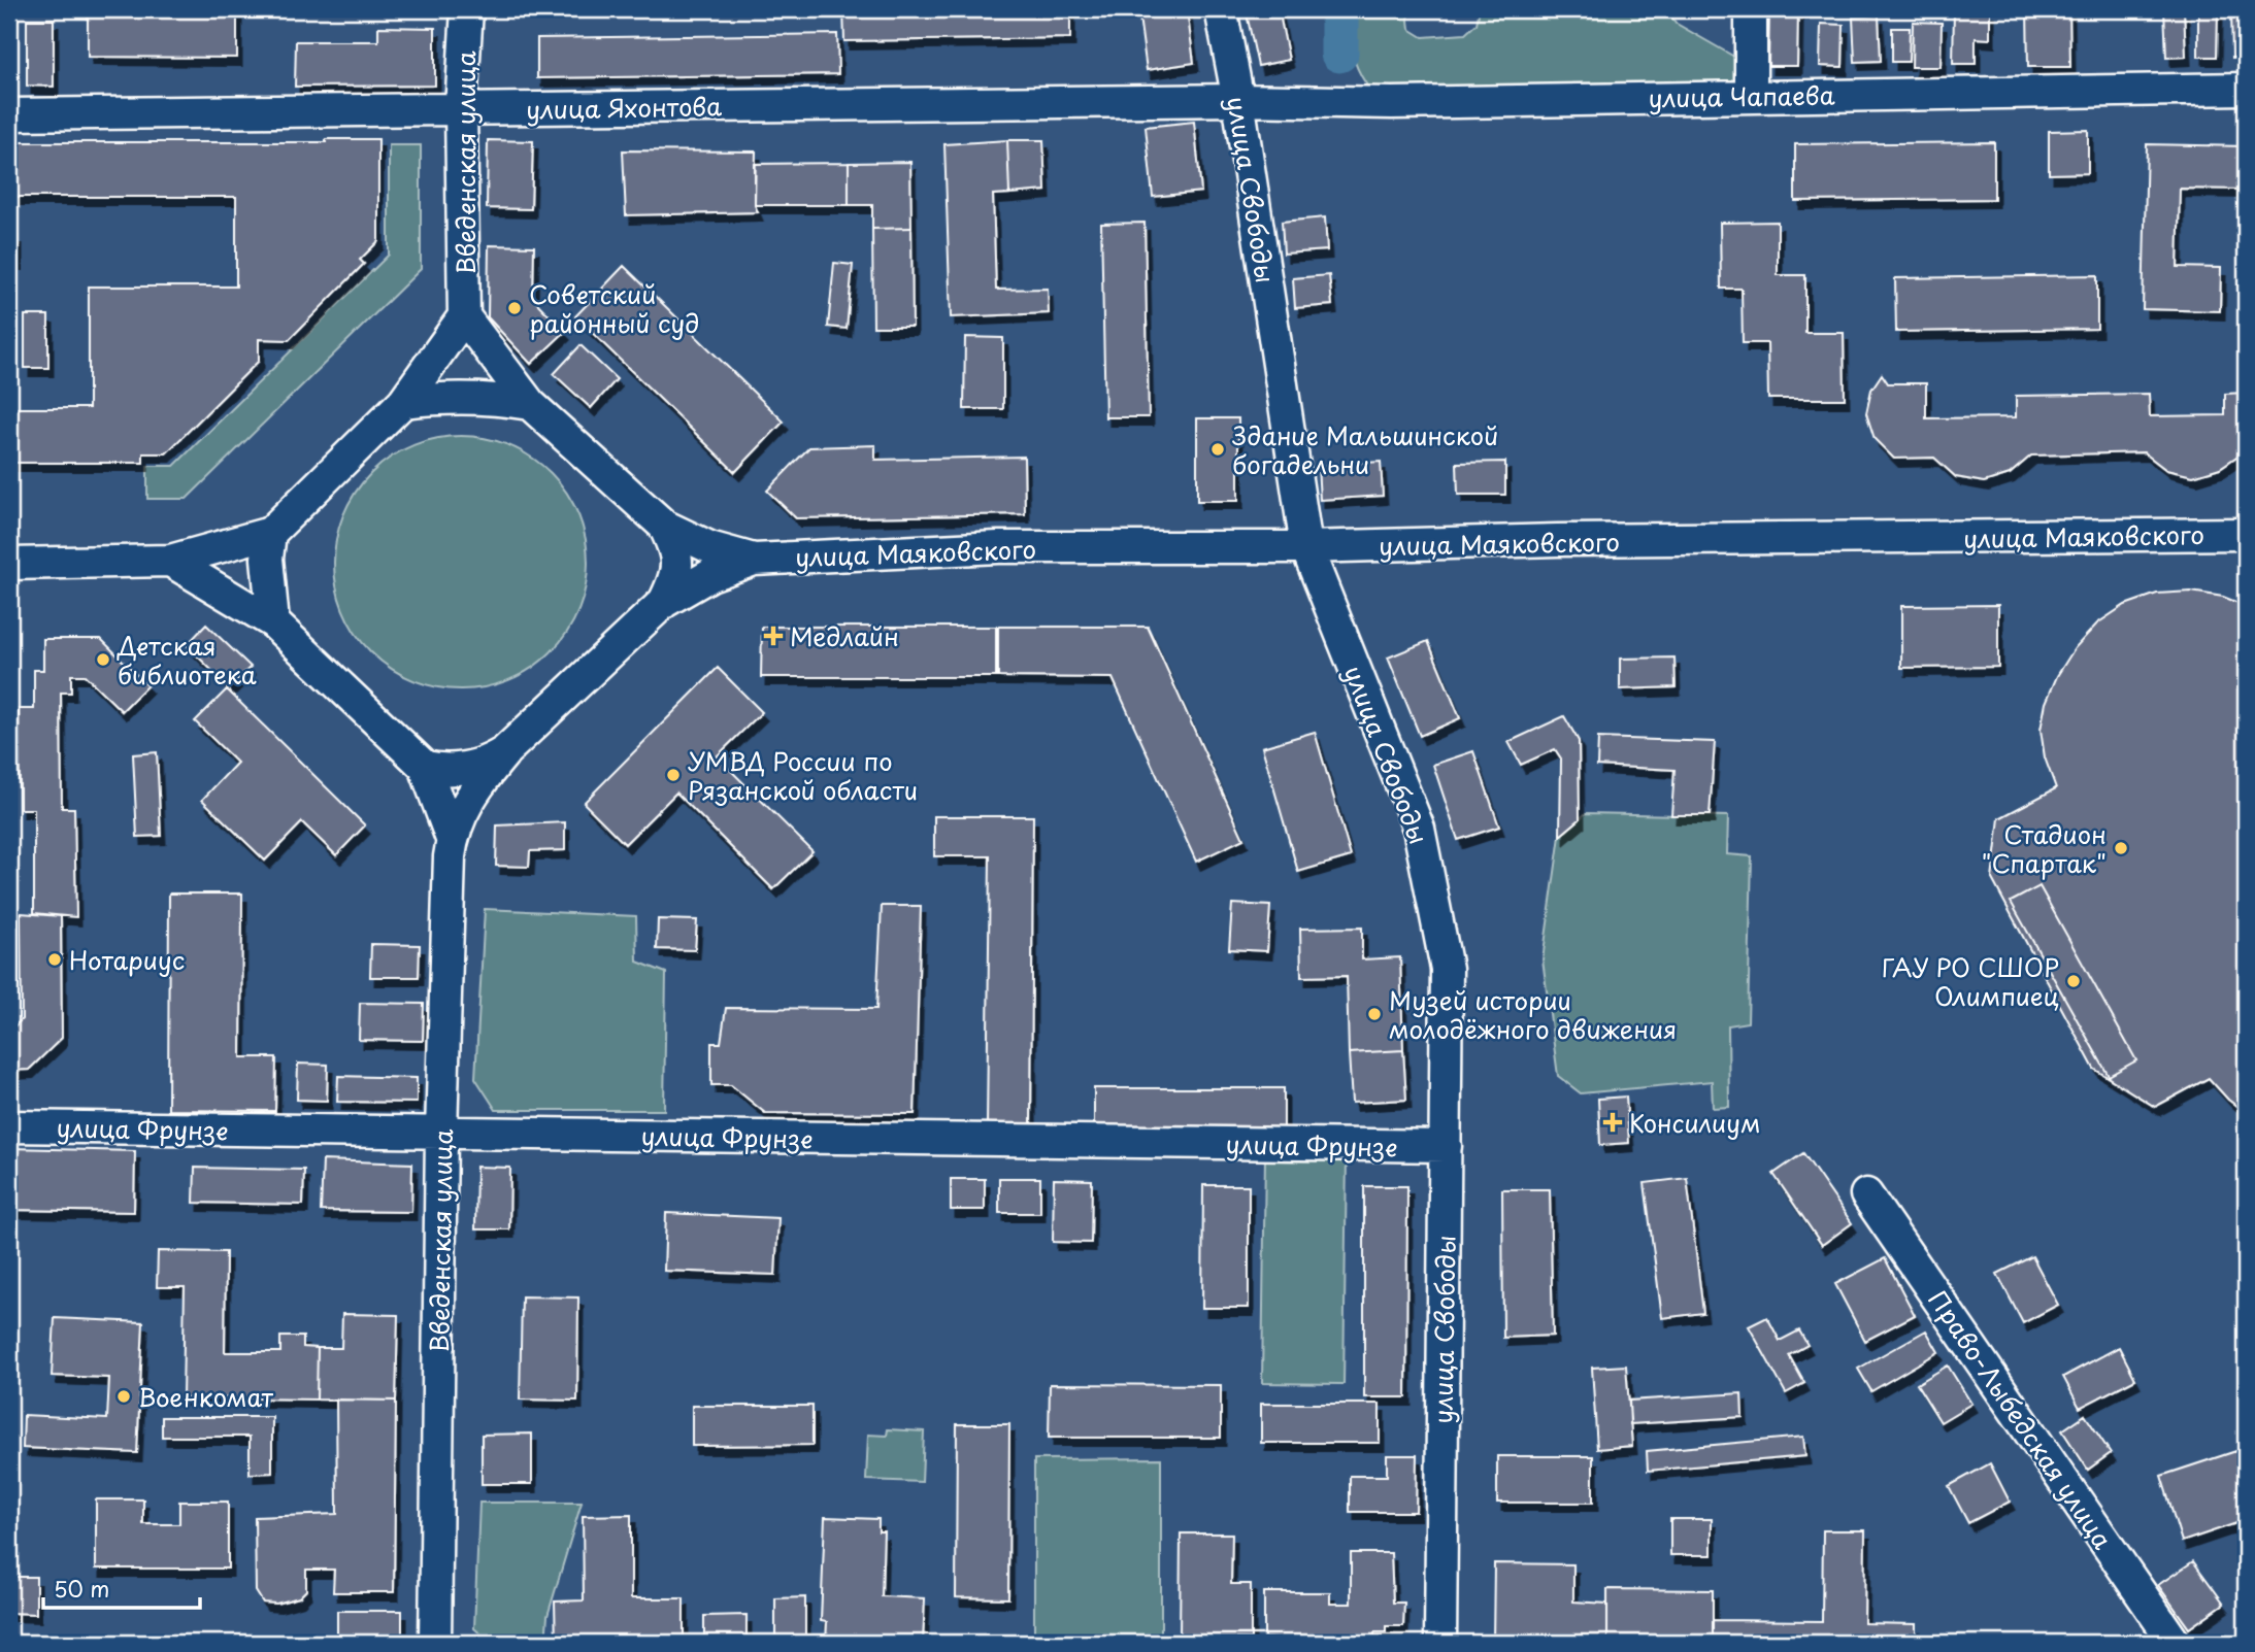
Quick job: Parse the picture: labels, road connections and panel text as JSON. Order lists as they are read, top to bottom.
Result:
{
  "streets": {
    "street": [
      "улица Чапаева",
      "улица Яхонтова",
      "Введенская улица",
      "улица Свободы",
      "улица Маяковского",
      "улица Фрунзе",
      "Право-Лыбедская улица"
    ]
  },
  "crossings": [
    ["улица Чапаева", "улица Яхонтова"],
    ["улица Чапаева", "улица Свободы"],
    ["улица Яхонтова", "Введенская улица"],
    ["улица Яхонтова", "улица Свободы"],
    ["Введенская улица", "улица Фрунзе"],
    ["улица Свободы", "улица Маяковского"],
    ["улица Свободы", "улица Фрунзе"]
  ],
  "places": {
    "other": [
      "Советский районный суд",
      "Здание Мальшинской богадельни",
      "Детская библиотека",
      "УМВД России по Рязанской области",
      "Стадион \"Спартак\"",
      "Нотариус",
      "ГАУ РО СШОР Олимпиец",
      "Музей истории молодёжного движения",
      "Военкомат"
    ],
    "health": ["Медлайн", "Консилиум"]
  },
  "scale_bar": "50 m"
}
